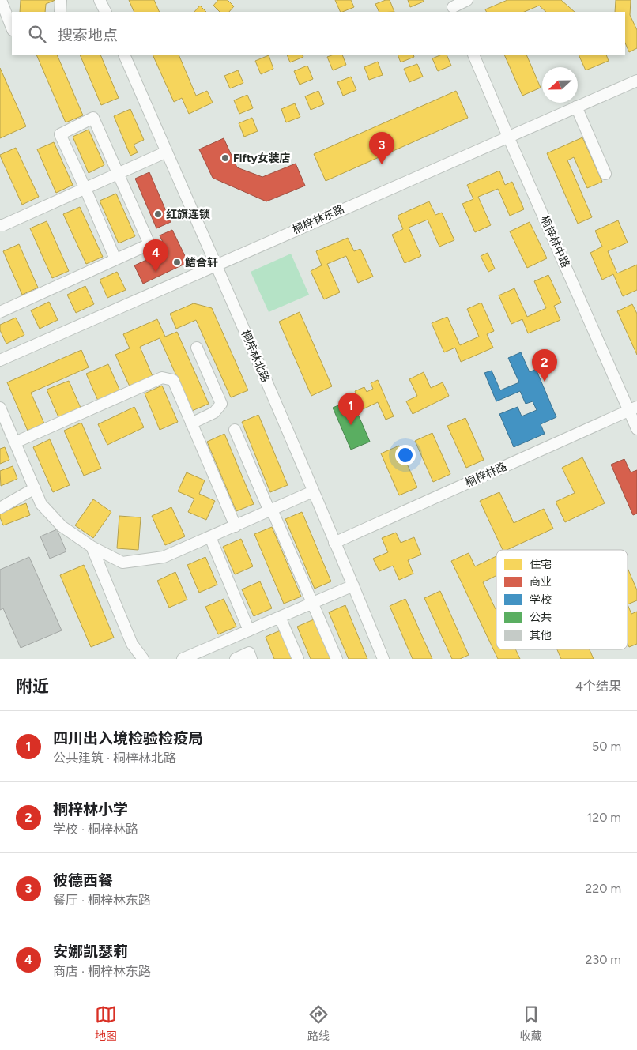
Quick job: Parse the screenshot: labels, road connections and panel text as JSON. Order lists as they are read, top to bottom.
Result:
{
  "streets": {
    "street": [
      "桐梓林东路",
      "桐梓林中路",
      "桐梓林北路",
      "桐梓林路"
    ]
  },
  "crossings": [
    ["桐梓林东路", "桐梓林中路"],
    ["桐梓林东路", "桐梓林北路"],
    ["桐梓林中路", "桐梓林路"],
    ["桐梓林北路", "桐梓林路"]
  ],
  "places": ["Fifty女装店", "红旗连锁", "鳍合轩"],
  "legend": [
    "住宅",
    "商业",
    "学校",
    "公共",
    "其他"
  ],
  "north": "left",
  "page": {
    "search": "搜索地点",
    "pins": [
      "3",
      "4",
      "2",
      "1"
    ],
    "heading": ["附近", "4个结果"],
    "list": [
      {
        "mark": "1",
        "name": "四川出入境检验检疫局",
        "note": "公共建筑 · 桐梓林北路",
        "value": "50 m"
      },
      {
        "mark": "2",
        "name": "桐梓林小学",
        "note": "学校 · 桐梓林路",
        "value": "120 m"
      },
      {
        "mark": "3",
        "name": "彼德西餐",
        "note": "餐厅 · 桐梓林东路",
        "value": "220 m"
      },
      {
        "mark": "4",
        "name": "安娜凯瑟莉",
        "note": "商店 · 桐梓林东路",
        "value": "230 m"
      }
    ],
    "nav": ["地图", "路线", "收藏"]
  }
}
